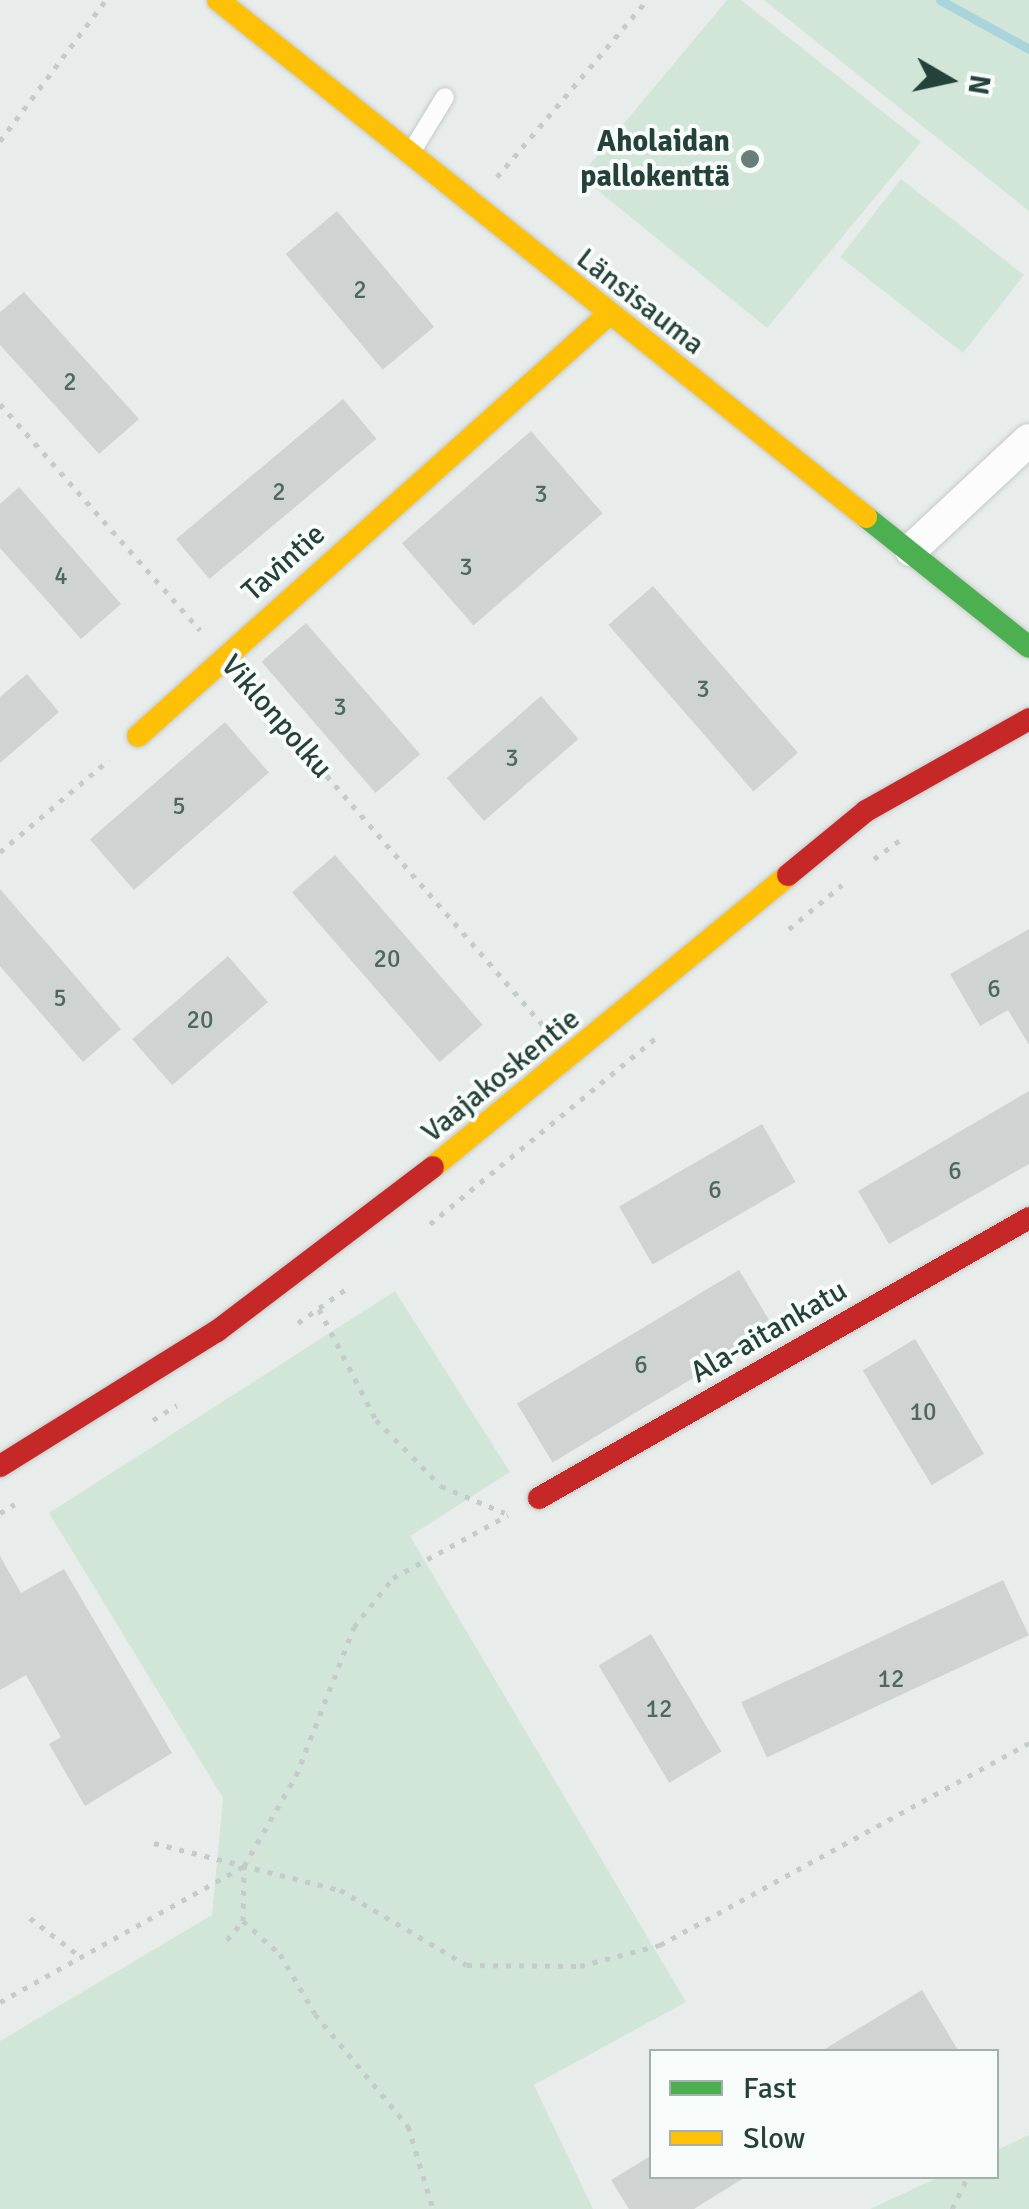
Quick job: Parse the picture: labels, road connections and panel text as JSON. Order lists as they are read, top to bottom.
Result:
{
  "streets": {
    "street": [
      "Länsisauma",
      "Tavintie",
      "Vaajakoskentie",
      "Ala-aitankatu"
    ],
    "path": ["Viklonpolku"]
  },
  "crossings": [
    ["Länsisauma", "Tavintie"],
    ["Tavintie", "Viklonpolku"]
  ],
  "places": ["Aholaidan pallokenttä"],
  "house_numbers": [
    "2",
    "2",
    "2",
    "3",
    "3",
    "4",
    "3",
    "3",
    "3",
    "5",
    "20",
    "6",
    "5",
    "20",
    "6",
    "6",
    "6",
    "10",
    "12",
    "12"
  ],
  "legend": ["Fast", "Slow"],
  "north": "right"
}
